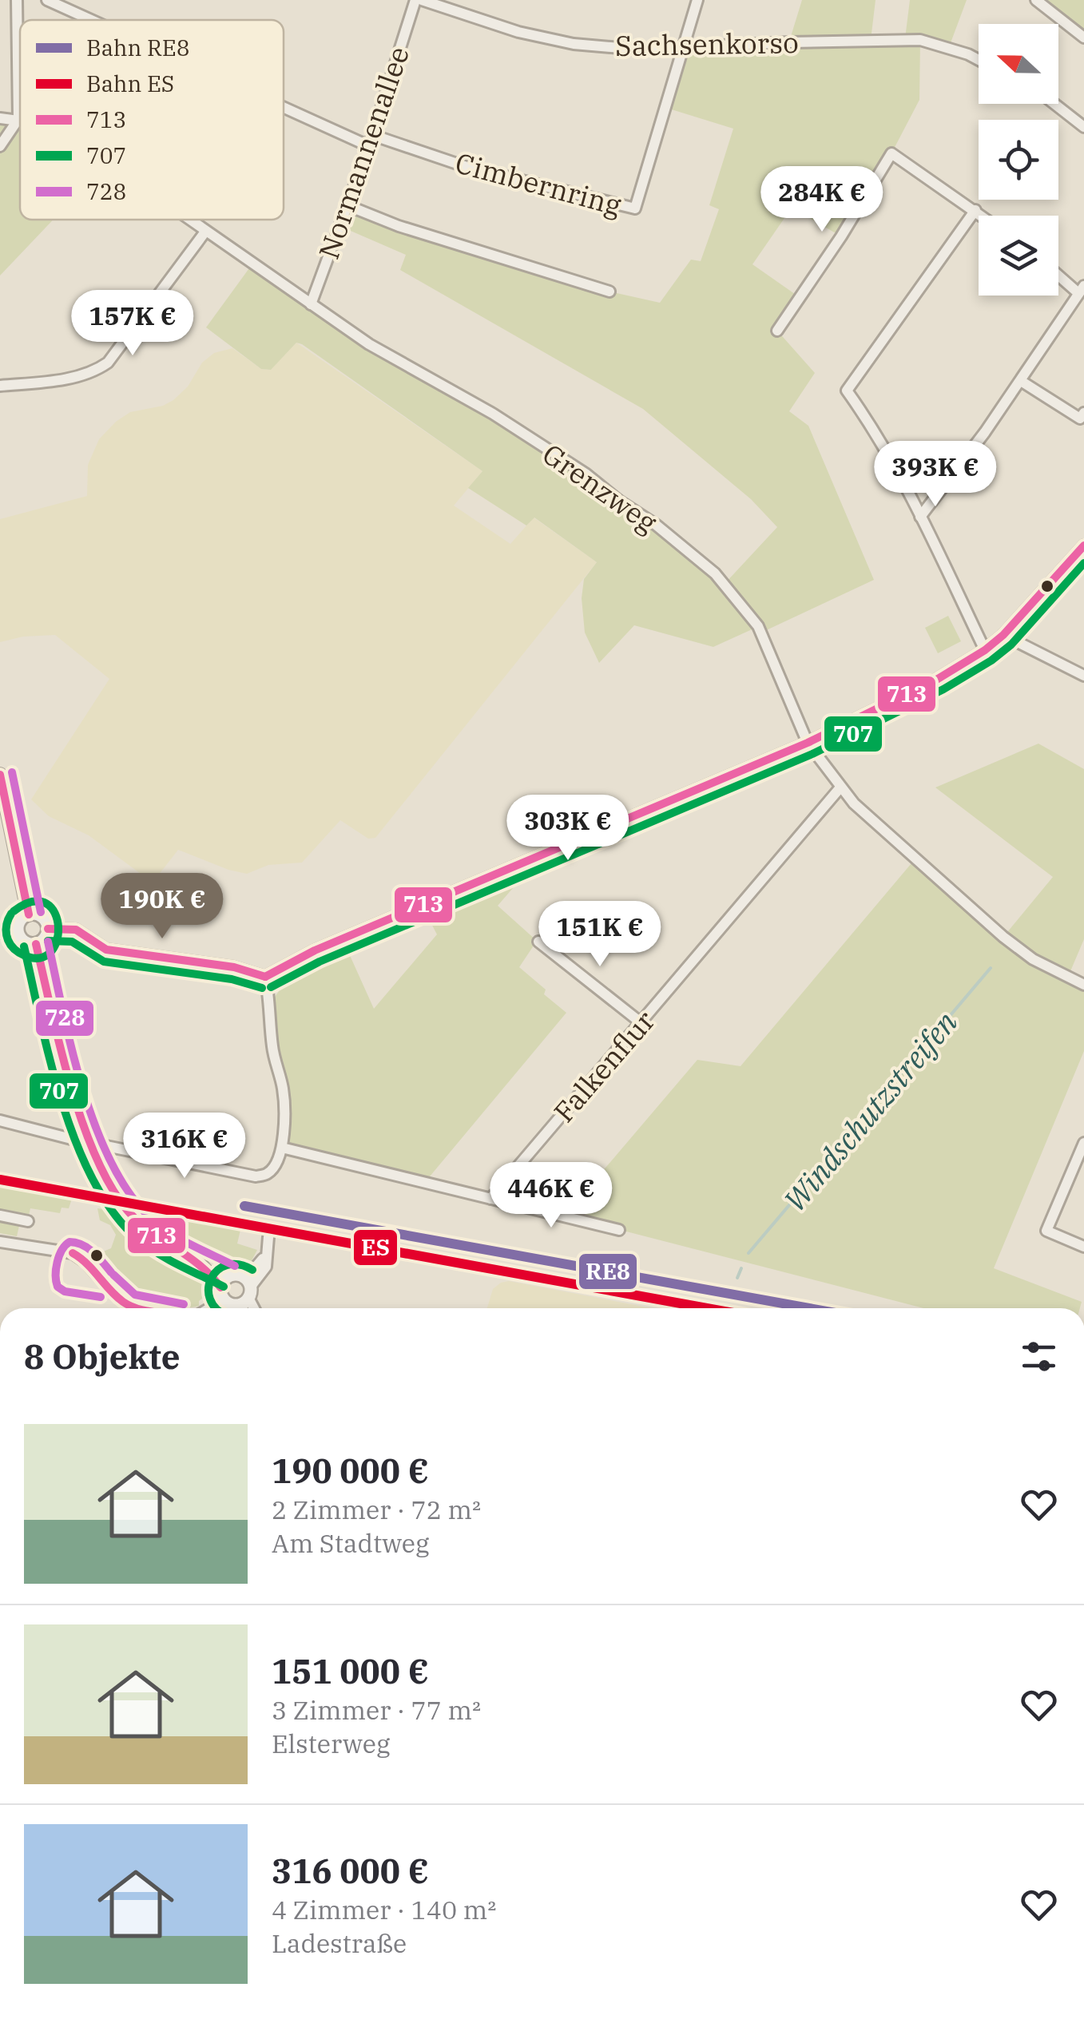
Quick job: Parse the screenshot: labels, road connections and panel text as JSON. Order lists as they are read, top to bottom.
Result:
{
  "streets": {
    "street": [
      "Sachsenkorso",
      "Normannenallee",
      "Cimbernring",
      "Grenzweg",
      "Falkenflur"
    ]
  },
  "crossings": [
    ["Sachsenkorso", "Cimbernring"],
    ["Normannenallee", "Cimbernring"],
    ["Normannenallee", "Grenzweg"],
    ["Grenzweg", "Falkenflur"]
  ],
  "water": ["Windschutzstreifen"],
  "lines": [
    "transit line 713",
    "transit line 707",
    "transit line 728",
    "rail line ES",
    "rail line RE8"
  ],
  "legend": [
    "Bahn RE8",
    "Bahn ES",
    "713",
    "707",
    "728"
  ],
  "north": "left",
  "page": {
    "price": [
      "284K €",
      "157K €",
      "393K €",
      "303K €",
      "190K €",
      "151K €",
      "316K €",
      "446K €"
    ],
    "heading": "8 Objekte",
    "list": [
      {
        "name": "190 000 €",
        "note": "2 Zimmer · 72 m² · Am Stadtweg"
      },
      {
        "name": "151 000 €",
        "note": "3 Zimmer · 77 m² · Elsterweg"
      },
      {
        "name": "316 000 €",
        "note": "4 Zimmer · 140 m² · Ladestraße"
      }
    ]
  }
}
